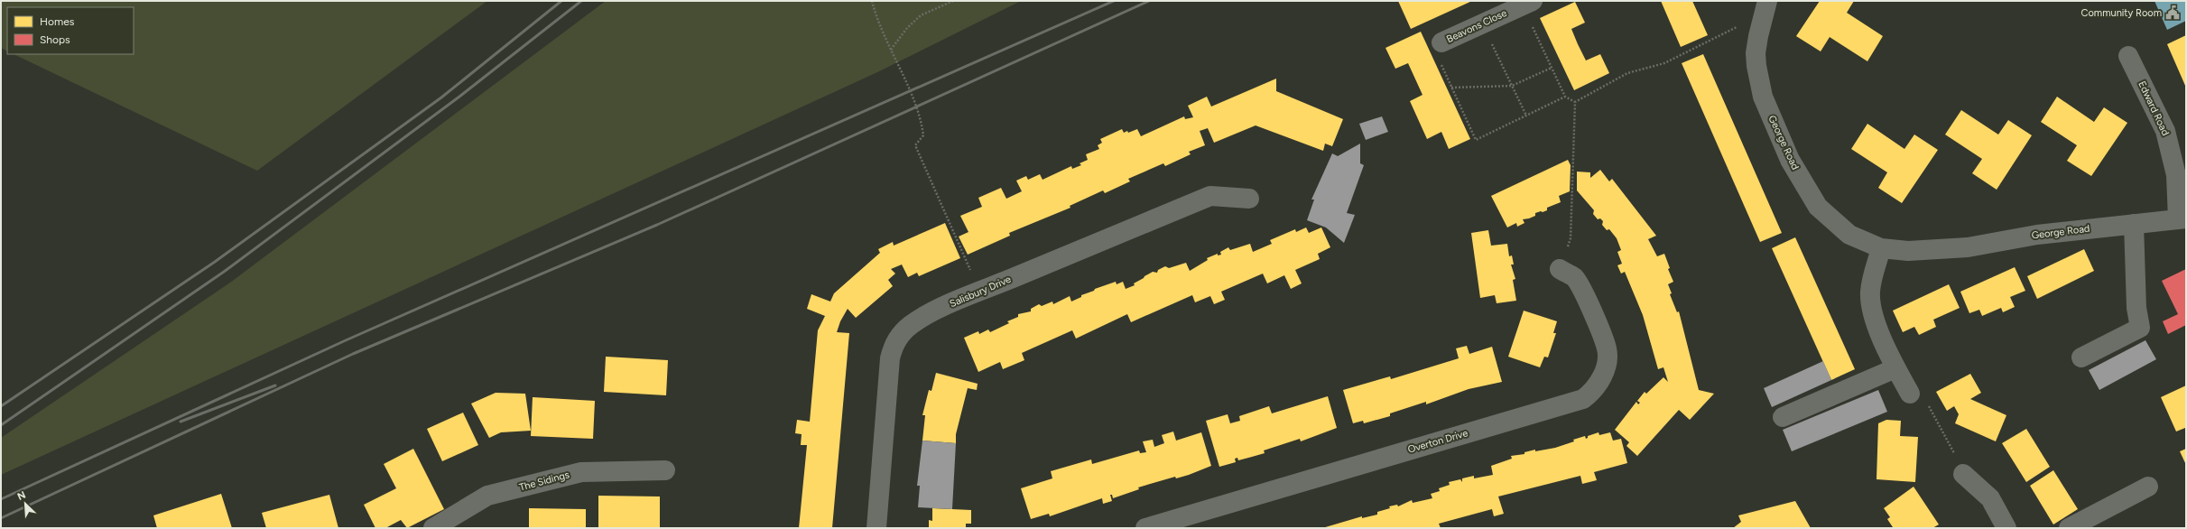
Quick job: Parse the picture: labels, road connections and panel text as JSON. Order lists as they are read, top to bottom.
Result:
{
  "streets": {
    "street": [
      "Beavons Close",
      "Edward Road",
      "George Road",
      "Salisbury Drive",
      "Overton Drive",
      "The Sidings"
    ]
  },
  "crossings": [
    ["Edward Road", "George Road"]
  ],
  "places": {
    "public building": ["Community Room"]
  },
  "legend": ["Homes", "Shops"],
  "north": "top left"
}
